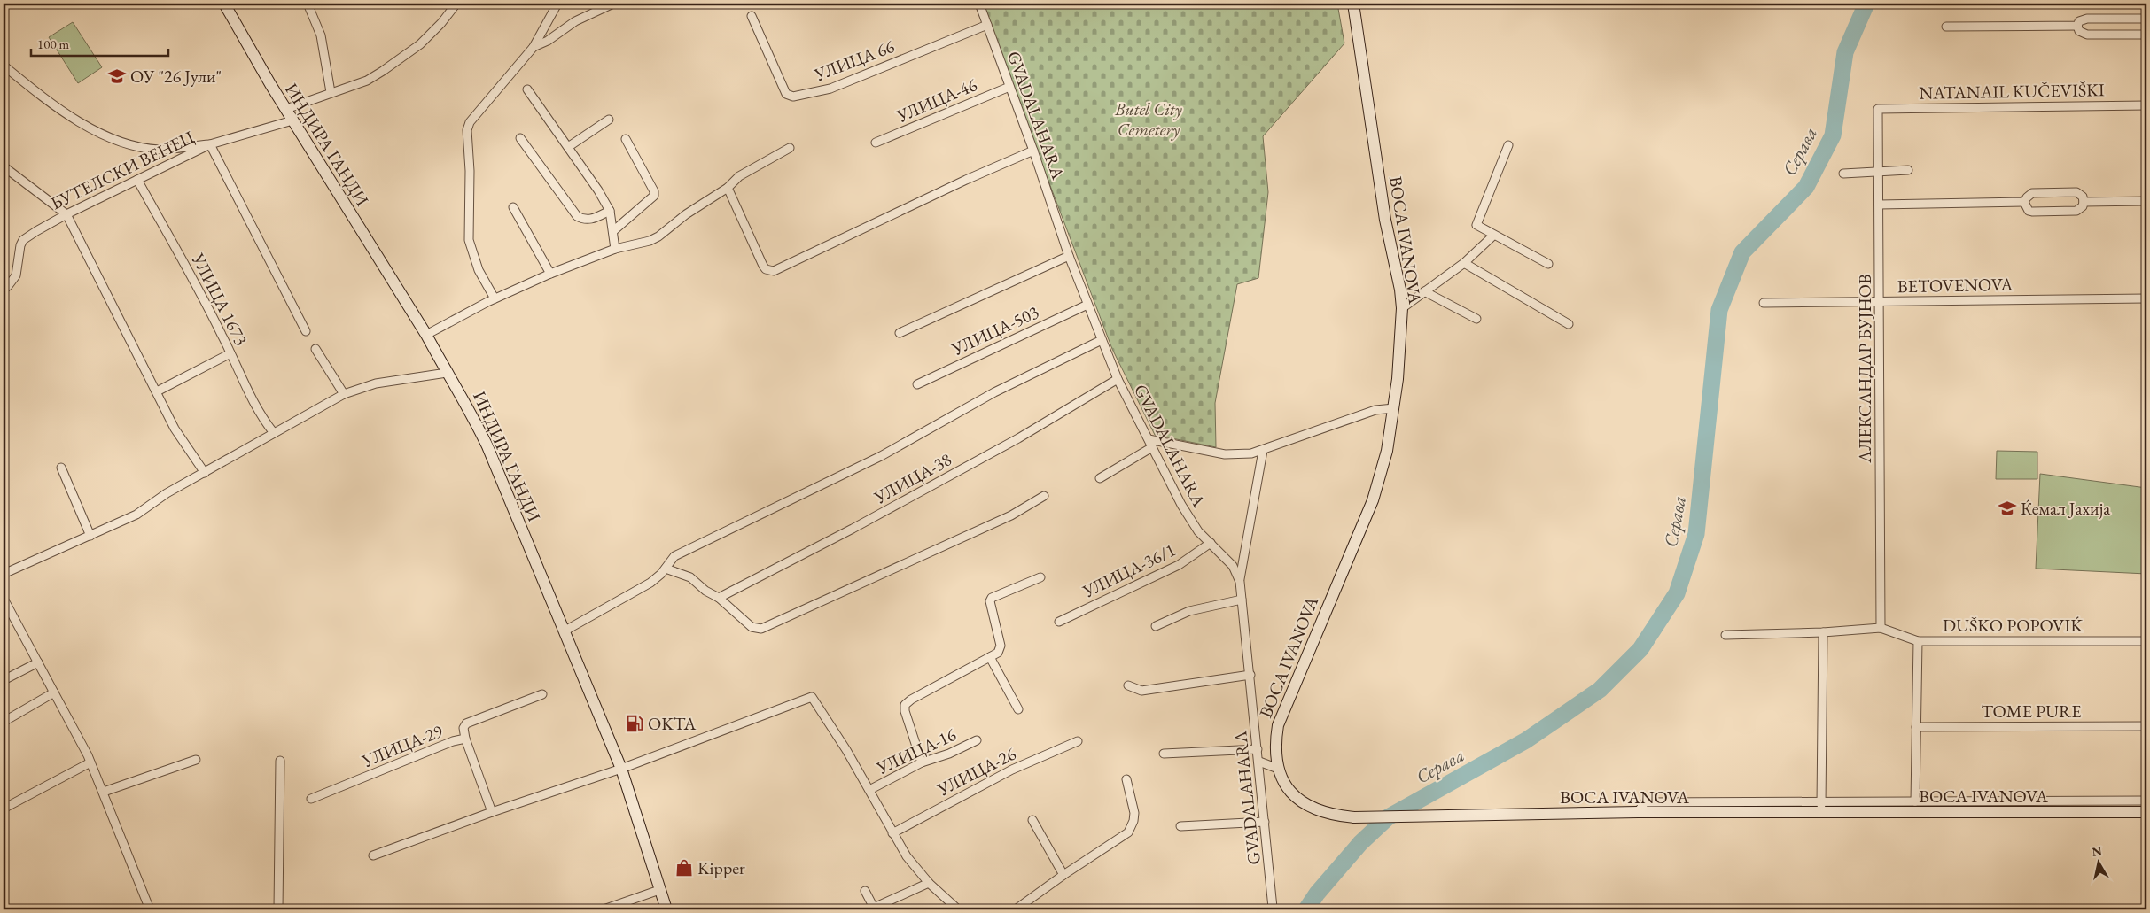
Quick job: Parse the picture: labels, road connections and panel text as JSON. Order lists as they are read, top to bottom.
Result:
{
  "streets": {
    "street": [
      "УЛИЦА 66",
      "NATANAIL KUČEVIŠKI",
      "УЛИЦА-46",
      "GVADALAHARA",
      "ИНДИРА ГАНДИ",
      "БУТЕЛСКИ ВЕНЕЦ",
      "BOCA IVANOVA",
      "BETOVENOVA",
      "УЛИЦА 1673",
      "УЛИЦА-503",
      "АЛЕКСАНДАР БУЈНОВ",
      "УЛИЦА-38",
      "УЛИЦА-36/1",
      "DUŠKO POPOVIḰ",
      "TOME PURE",
      "УЛИЦА-29",
      "УЛИЦА-16",
      "УЛИЦА-26"
    ]
  },
  "crossings": [
    ["УЛИЦА 66", "GVADALAHARA"],
    ["NATANAIL KUČEVIŠKI", "АЛЕКСАНДАР БУЈНОВ"],
    ["УЛИЦА-46", "GVADALAHARA"],
    ["GVADALAHARA", "УЛИЦА-503"],
    ["GVADALAHARA", "УЛИЦА-38"],
    ["GVADALAHARA", "УЛИЦА-36/1"],
    ["ИНДИРА ГАНДИ", "БУТЕЛСКИ ВЕНЕЦ"],
    ["БУТЕЛСКИ ВЕНЕЦ", "УЛИЦА 1673"],
    ["BETOVENOVA", "АЛЕКСАНДАР БУЈНОВ"],
    ["АЛЕКСАНДАР БУЈНОВ", "DUŠKO POPOVIḰ"]
  ],
  "water": ["Серава"],
  "parks": ["Butel City Cemetery"],
  "places": {
    "school or university": ["ОУ \"26 Јули\"", "Ќемал Јахија"],
    "fuel station": ["OKTA"],
    "shop": ["Kipper"]
  },
  "scale_bar": "100 m",
  "north": "top"
}
